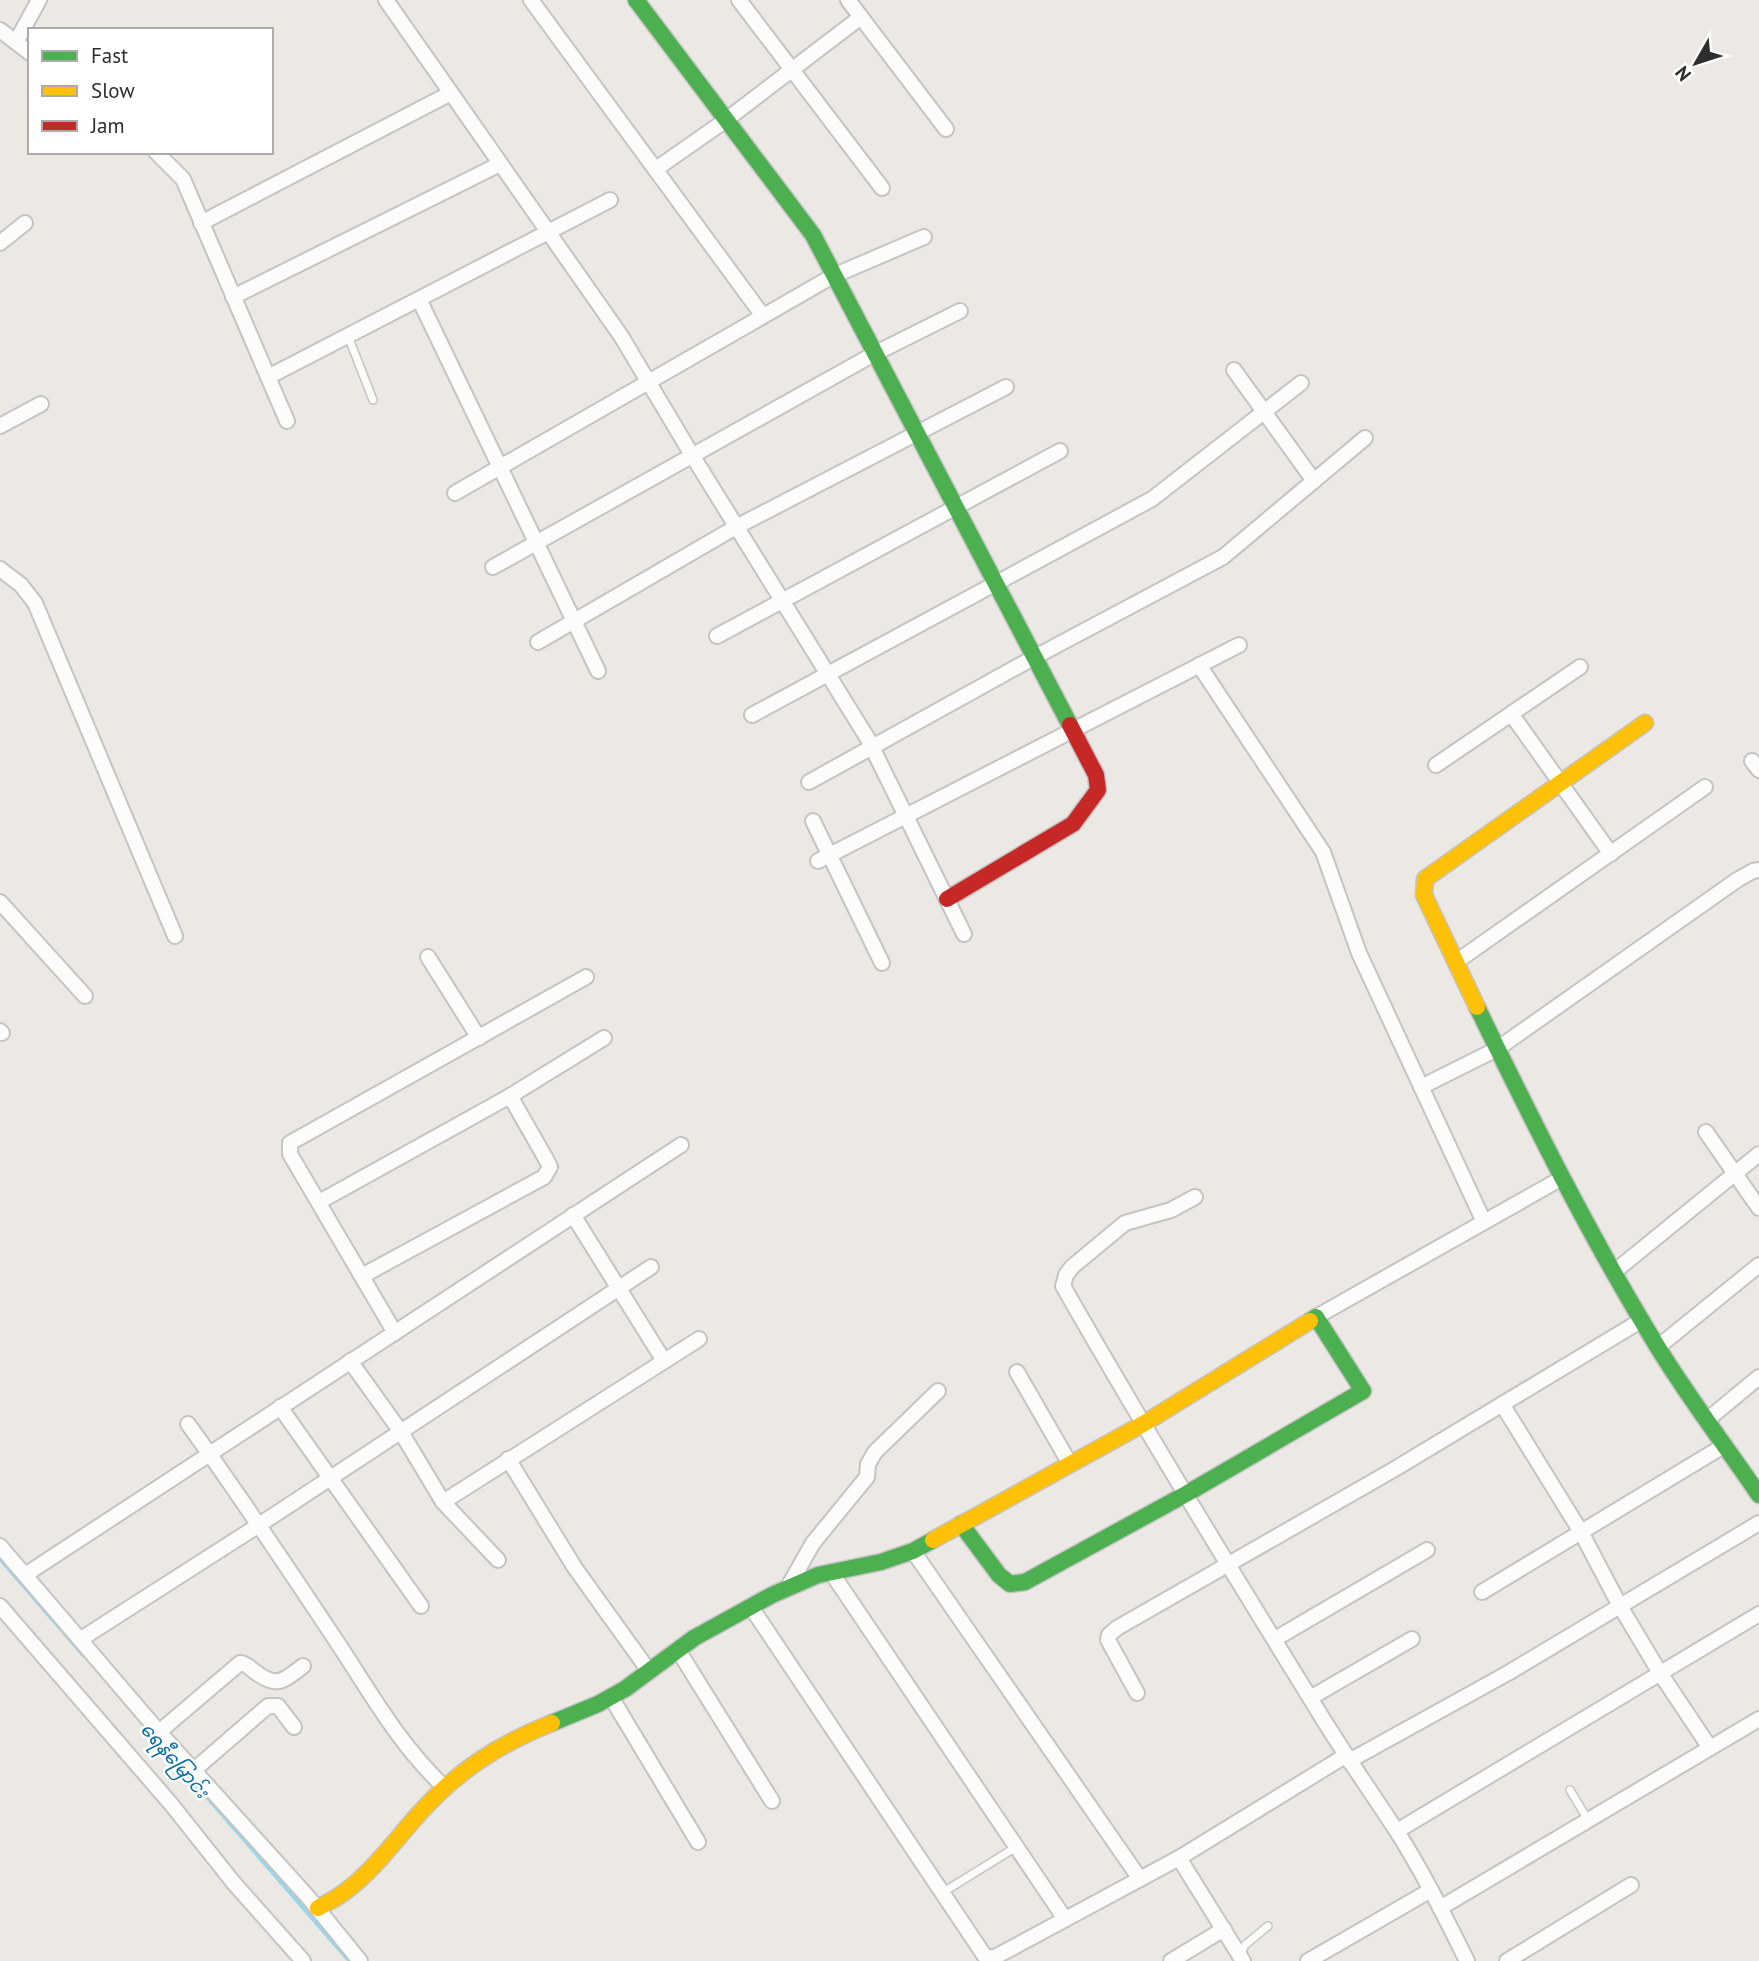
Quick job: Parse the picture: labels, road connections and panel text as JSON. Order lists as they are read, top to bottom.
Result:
{
  "water": ["ရေနီမြောင်း"],
  "legend": ["Fast", "Slow", "Jam"],
  "north": "bottom left"
}
